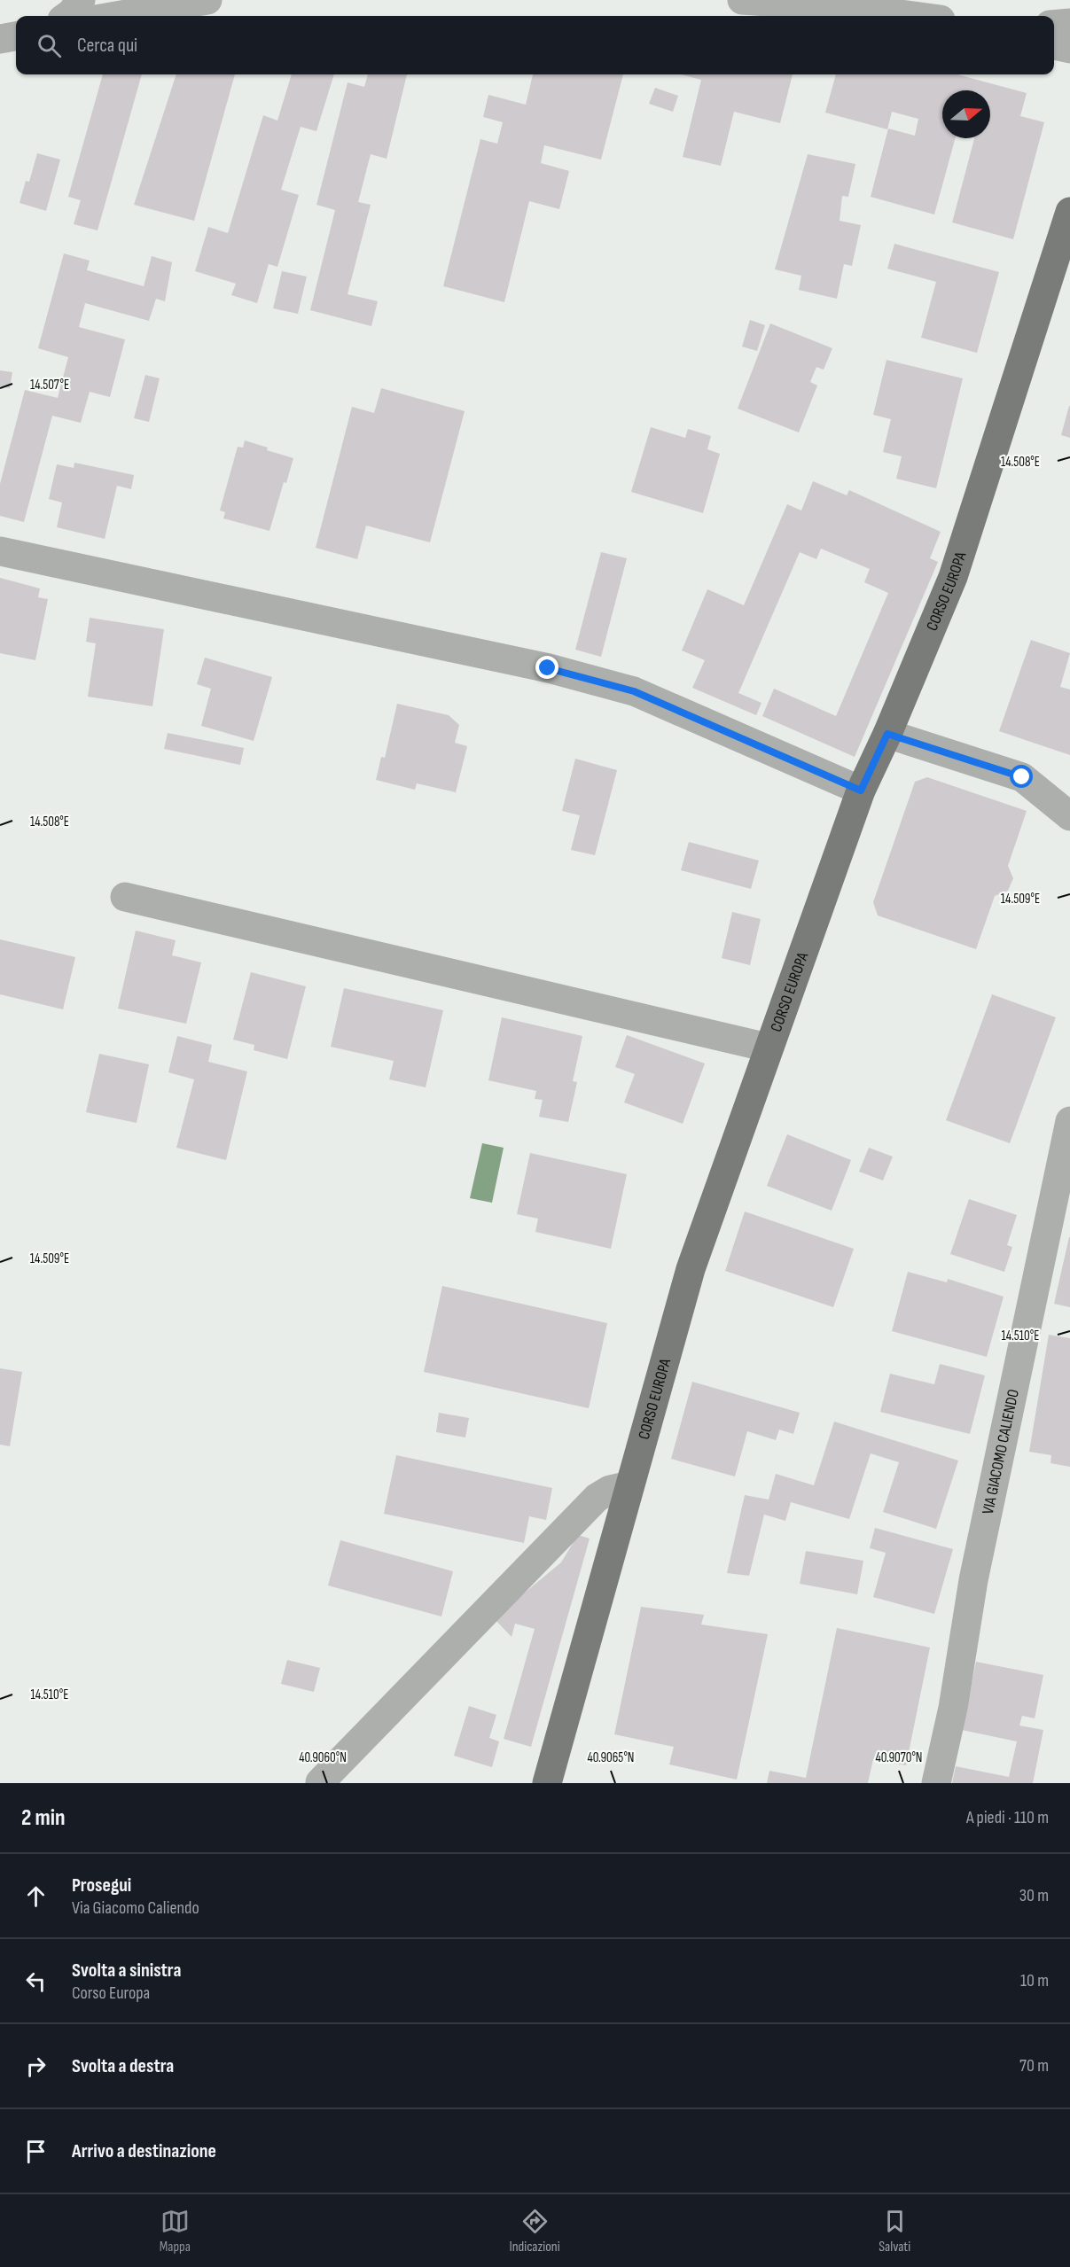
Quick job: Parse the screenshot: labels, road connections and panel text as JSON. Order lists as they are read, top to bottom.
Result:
{
  "streets": {
    "main road": ["CORSO EUROPA"],
    "street": ["VIA GIACOMO CALIENDO"]
  },
  "north": "right",
  "page": {
    "search": "Cerca qui",
    "heading": ["2 min", "A piedi · 110 m"],
    "list": [
      ["Prosegui", "Via Giacomo Caliendo", "30 m"],
      ["Svolta a sinistra", "Corso Europa", "10 m"],
      ["Svolta a destra", "70 m"],
      "Arrivo a destinazione"
    ],
    "nav": ["Mappa", "Indicazioni", "Salvati"]
  },
  "coordinates": [
    "14.507°E",
    "14.508°E",
    "14.509°E",
    "14.510°E",
    "40.9060°N",
    "40.9065°N",
    "40.9070°N"
  ]
}
